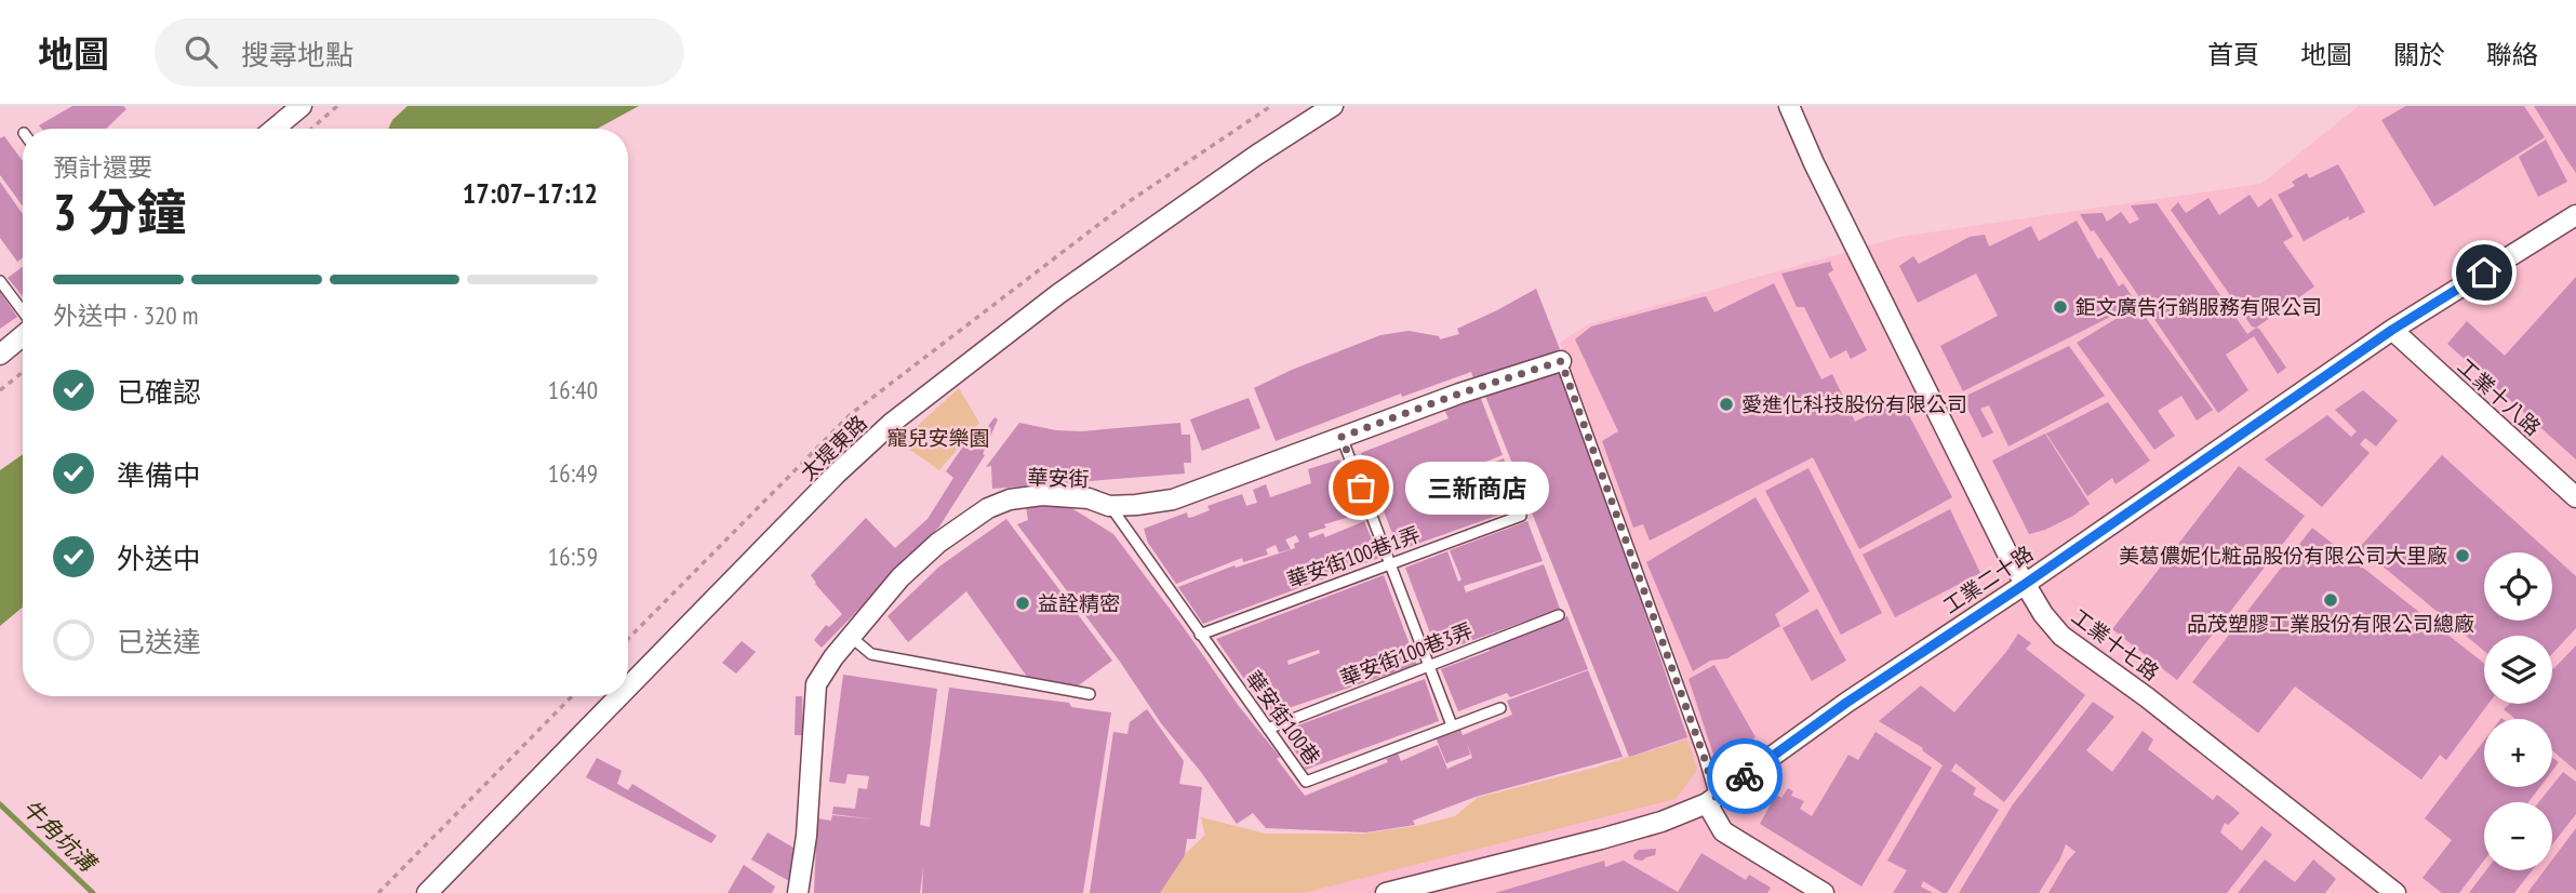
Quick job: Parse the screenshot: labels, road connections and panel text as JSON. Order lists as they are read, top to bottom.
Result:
{
  "streets": {
    "street": [
      "工業十八路",
      "太堤東路",
      "華安街",
      "工業二十路",
      "工業十七路"
    ],
    "lane": ["華安街100巷1弄", "華安街100巷3弄", "華安街100巷"]
  },
  "crossings": [
    ["工業十八路", "工業二十路"],
    ["華安街", "華安街100巷"],
    ["華安街100巷1弄", "華安街100巷"],
    ["工業二十路", "工業十七路"],
    ["華安街100巷3弄", "華安街100巷"]
  ],
  "water": ["牛角坑溝"],
  "parks": ["寵兒安樂園"],
  "places": [
    "鉅文廣告行銷服務有限公司",
    "愛進化科技股份有限公司",
    "三新商店",
    "美葛儂妮化粧品股份有限公司大里廠",
    "品茂塑膠工業股份有限公司總廠",
    "益詮精密"
  ],
  "page": {
    "header": "地圖",
    "search": "搜尋地點",
    "nav": [
      "首頁",
      "地圖",
      "關於",
      "聯絡"
    ],
    "heading": ["3 分鐘", "預計還要", "17:07–17:12"],
    "bar": "外送中 · 320 m",
    "list": [
      ["已確認", "16:40"],
      ["準備中", "16:49"],
      ["外送中", "16:59"],
      "已送達"
    ],
    "bubble": "三新商店",
    "map_buttons": ["+", "−"]
  }
}
